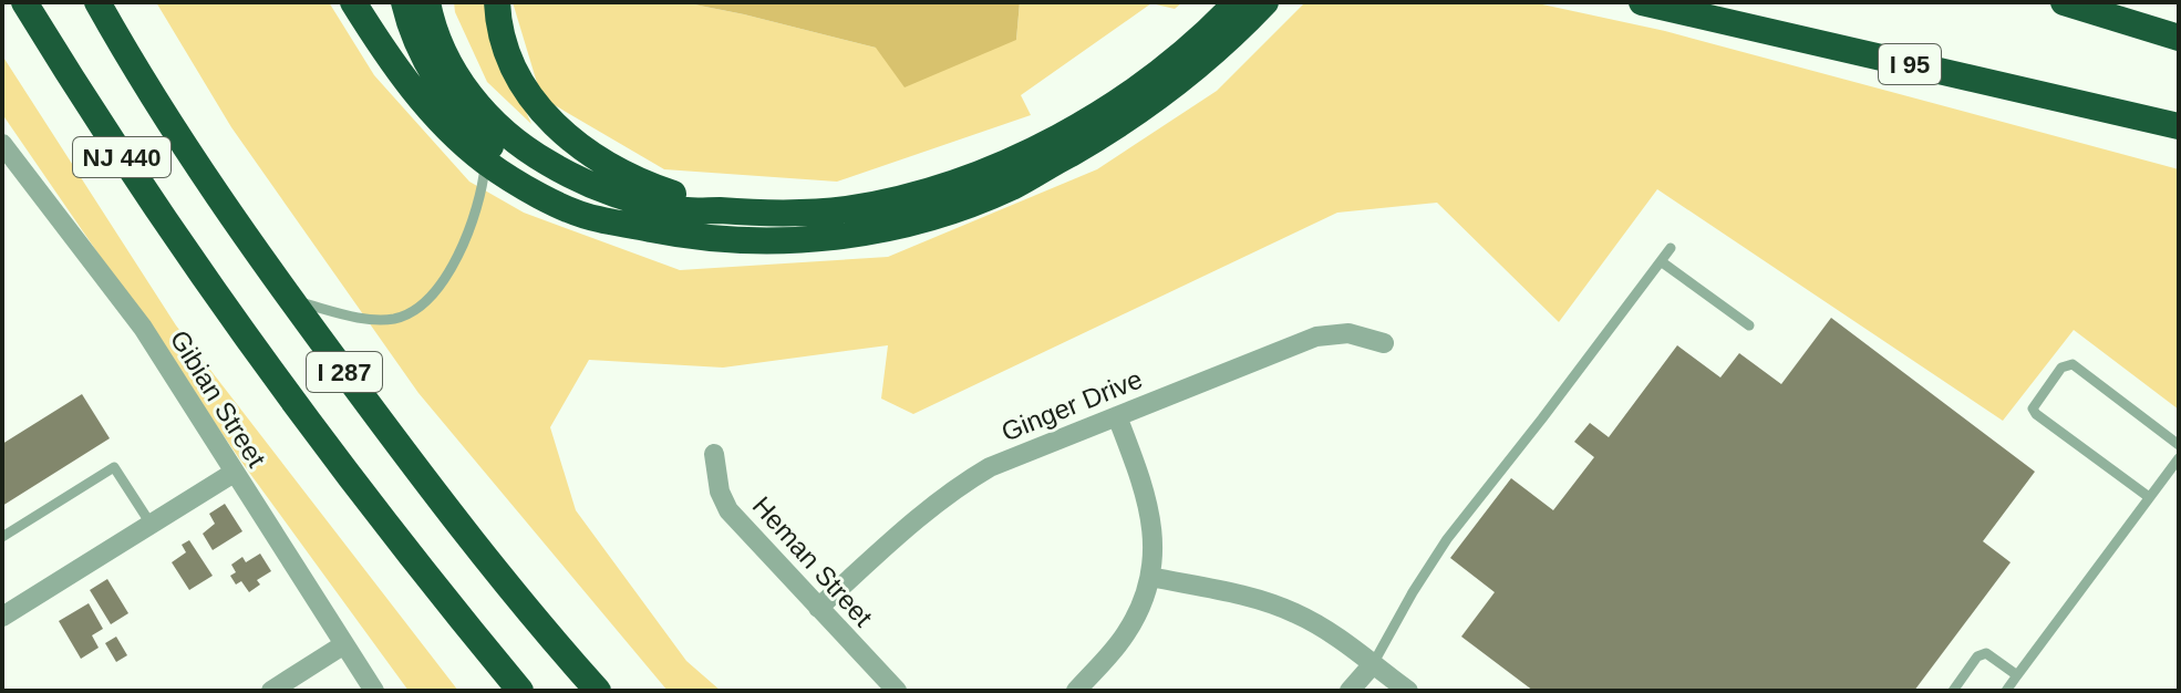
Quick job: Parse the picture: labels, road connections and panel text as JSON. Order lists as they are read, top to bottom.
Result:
{
  "streets": {
    "highway": ["I 95", "NJ 440", "I 287"],
    "street": ["Gibian Street", "Ginger Drive", "Heman Street"]
  },
  "crossings": [
    ["NJ 440", "I 287"],
    ["Ginger Drive", "Heman Street"]
  ]
}
